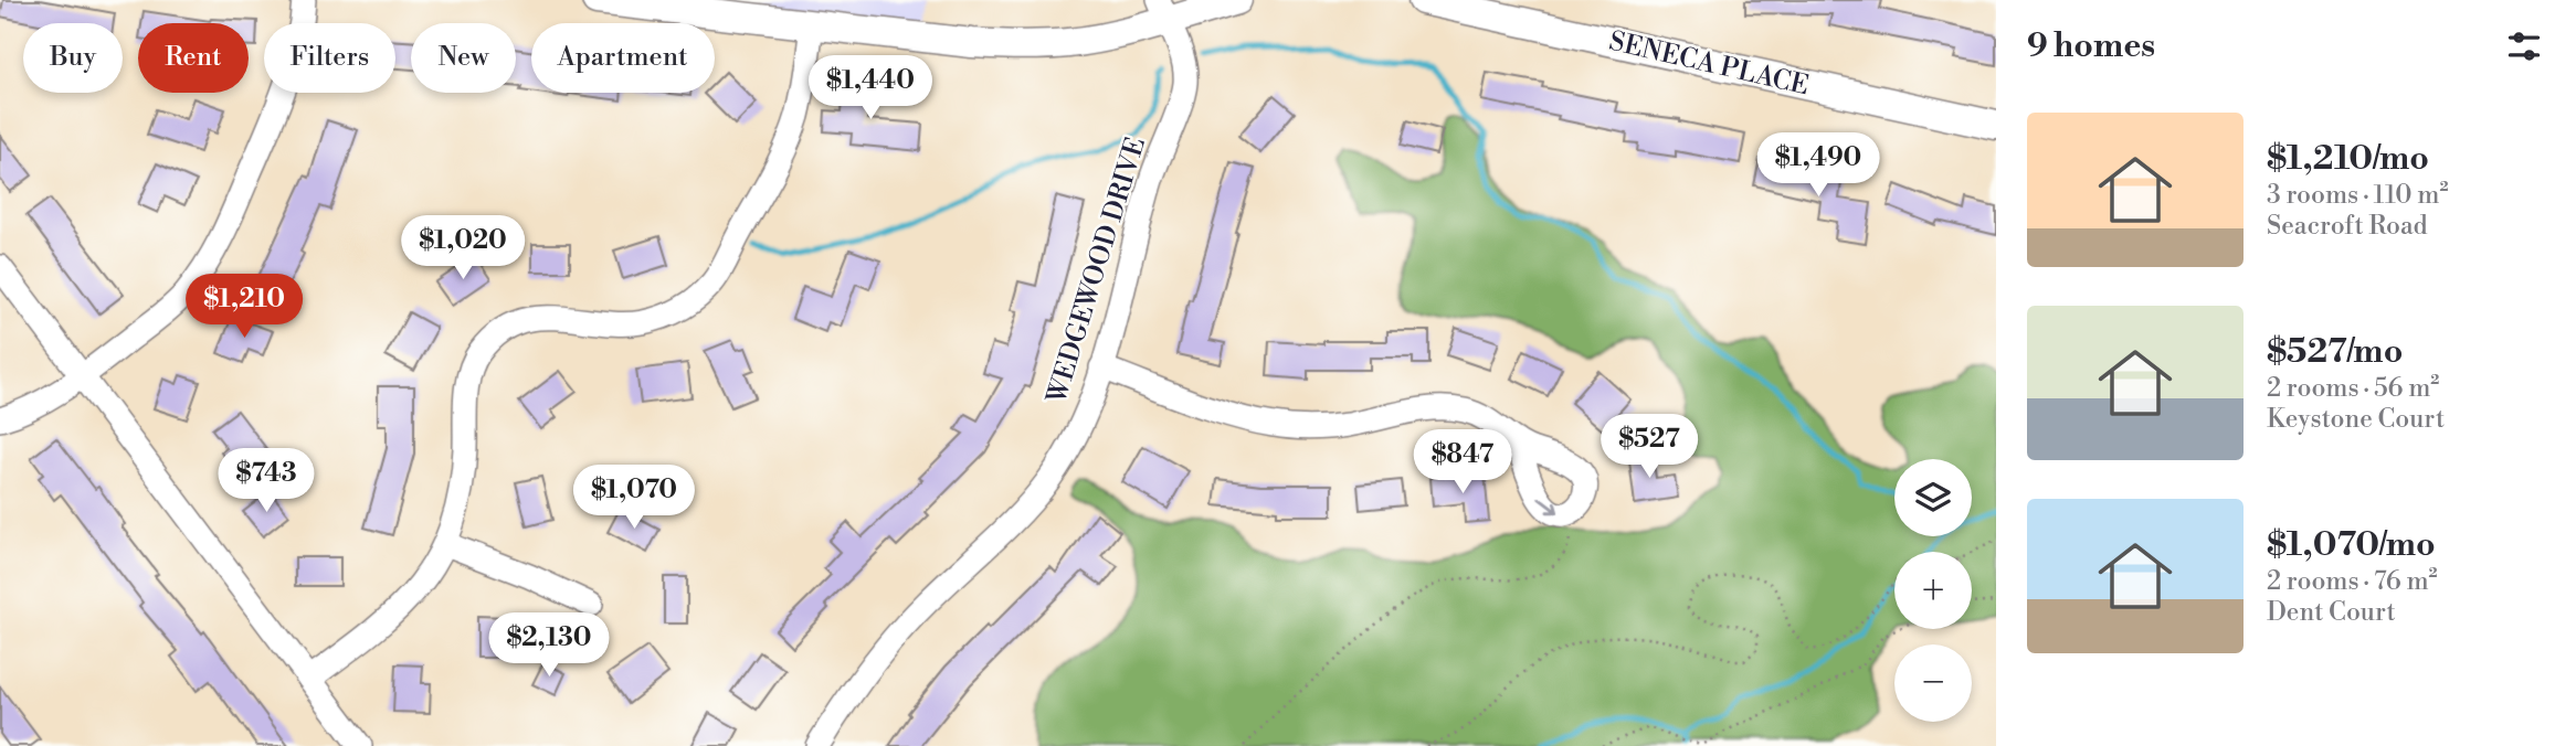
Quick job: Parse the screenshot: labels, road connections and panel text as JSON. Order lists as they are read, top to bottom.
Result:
{
  "streets": {
    "street": ["SENECA PLACE", "WEDGEWOOD DRIVE"]
  },
  "page": {
    "heading": "9 homes",
    "chip": [
      "Buy",
      "Rent",
      "Filters",
      "New",
      "Apartment"
    ],
    "price": [
      "$1,440",
      "$1,490",
      "$1,020",
      "$1,210",
      "$527",
      "$847",
      "$743",
      "$1,070",
      "$2,130"
    ],
    "list": [
      {
        "name": "$1,210/mo",
        "note": "3 rooms · 110 m² · Seacroft Road"
      },
      {
        "name": "$527/mo",
        "note": "2 rooms · 56 m² · Keystone Court"
      },
      {
        "name": "$1,070/mo",
        "note": "2 rooms · 76 m² · Dent Court"
      }
    ],
    "map_buttons": ["+", "−"]
  }
}
